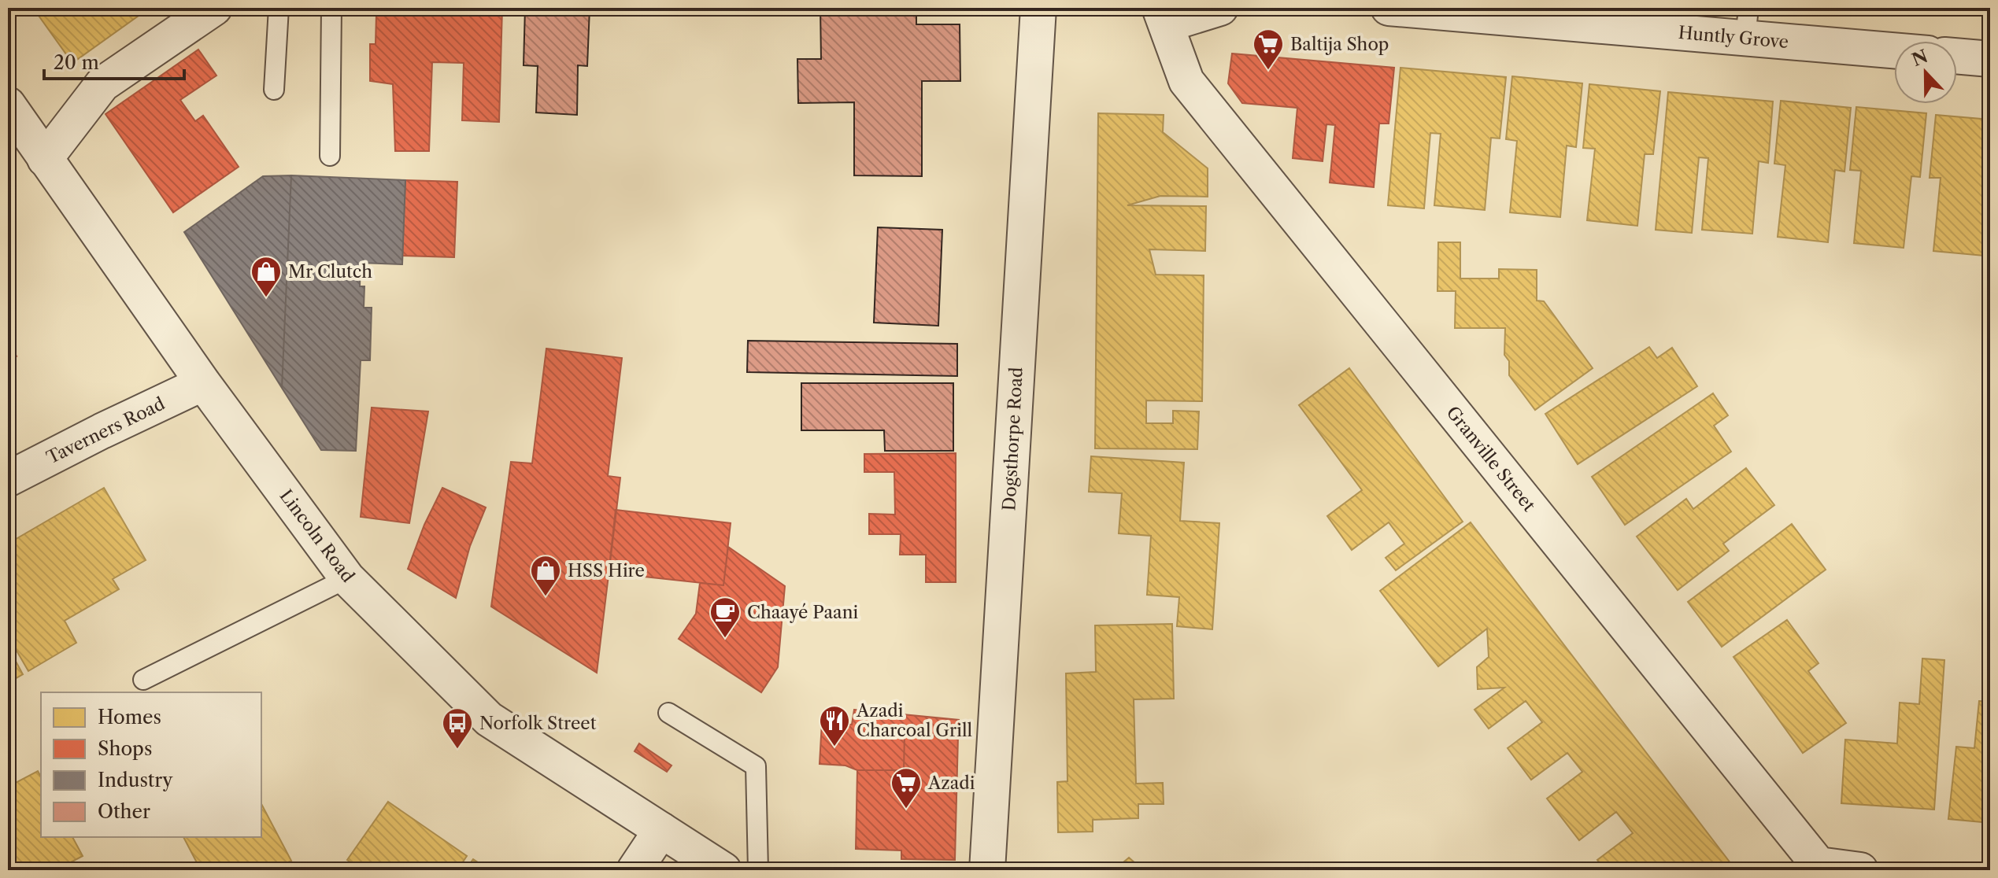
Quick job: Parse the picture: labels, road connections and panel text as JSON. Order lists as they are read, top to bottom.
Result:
{
  "streets": {
    "street": [
      "Huntly Grove",
      "Taverners Road",
      "Dogsthorpe Road",
      "Granville Street",
      "Lincoln Road"
    ]
  },
  "crossings": [
    ["Taverners Road", "Lincoln Road"]
  ],
  "places": {
    "supermarket": ["Baltija Shop", "Azadi"],
    "shop": ["Mr Clutch", "HSS Hire"],
    "cafe": ["Chaayé Paani"],
    "restaurant": ["Azadi Charcoal Grill"],
    "bus stop": ["Norfolk Street"]
  },
  "legend": [
    "Homes",
    "Shops",
    "Industry",
    "Other"
  ],
  "scale_bar": "20 m",
  "north": "top"
}
